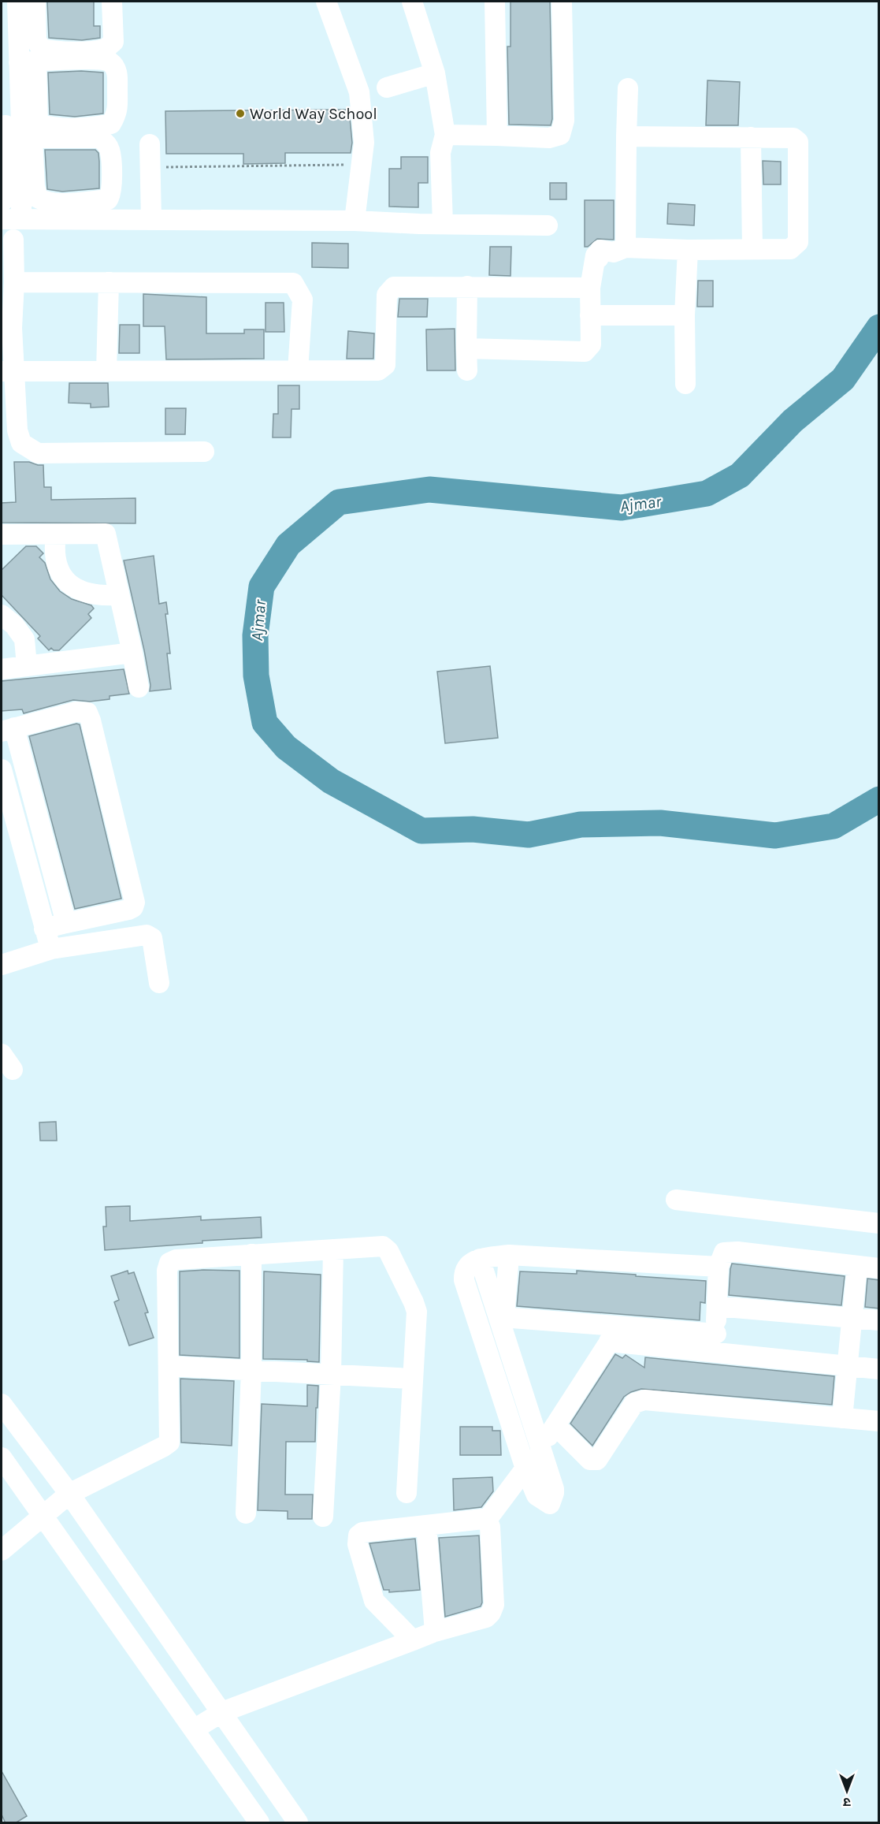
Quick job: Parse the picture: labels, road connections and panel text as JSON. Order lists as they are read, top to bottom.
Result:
{
  "water": ["Ajmar"],
  "places": ["World Way School"],
  "north": "bottom"
}
